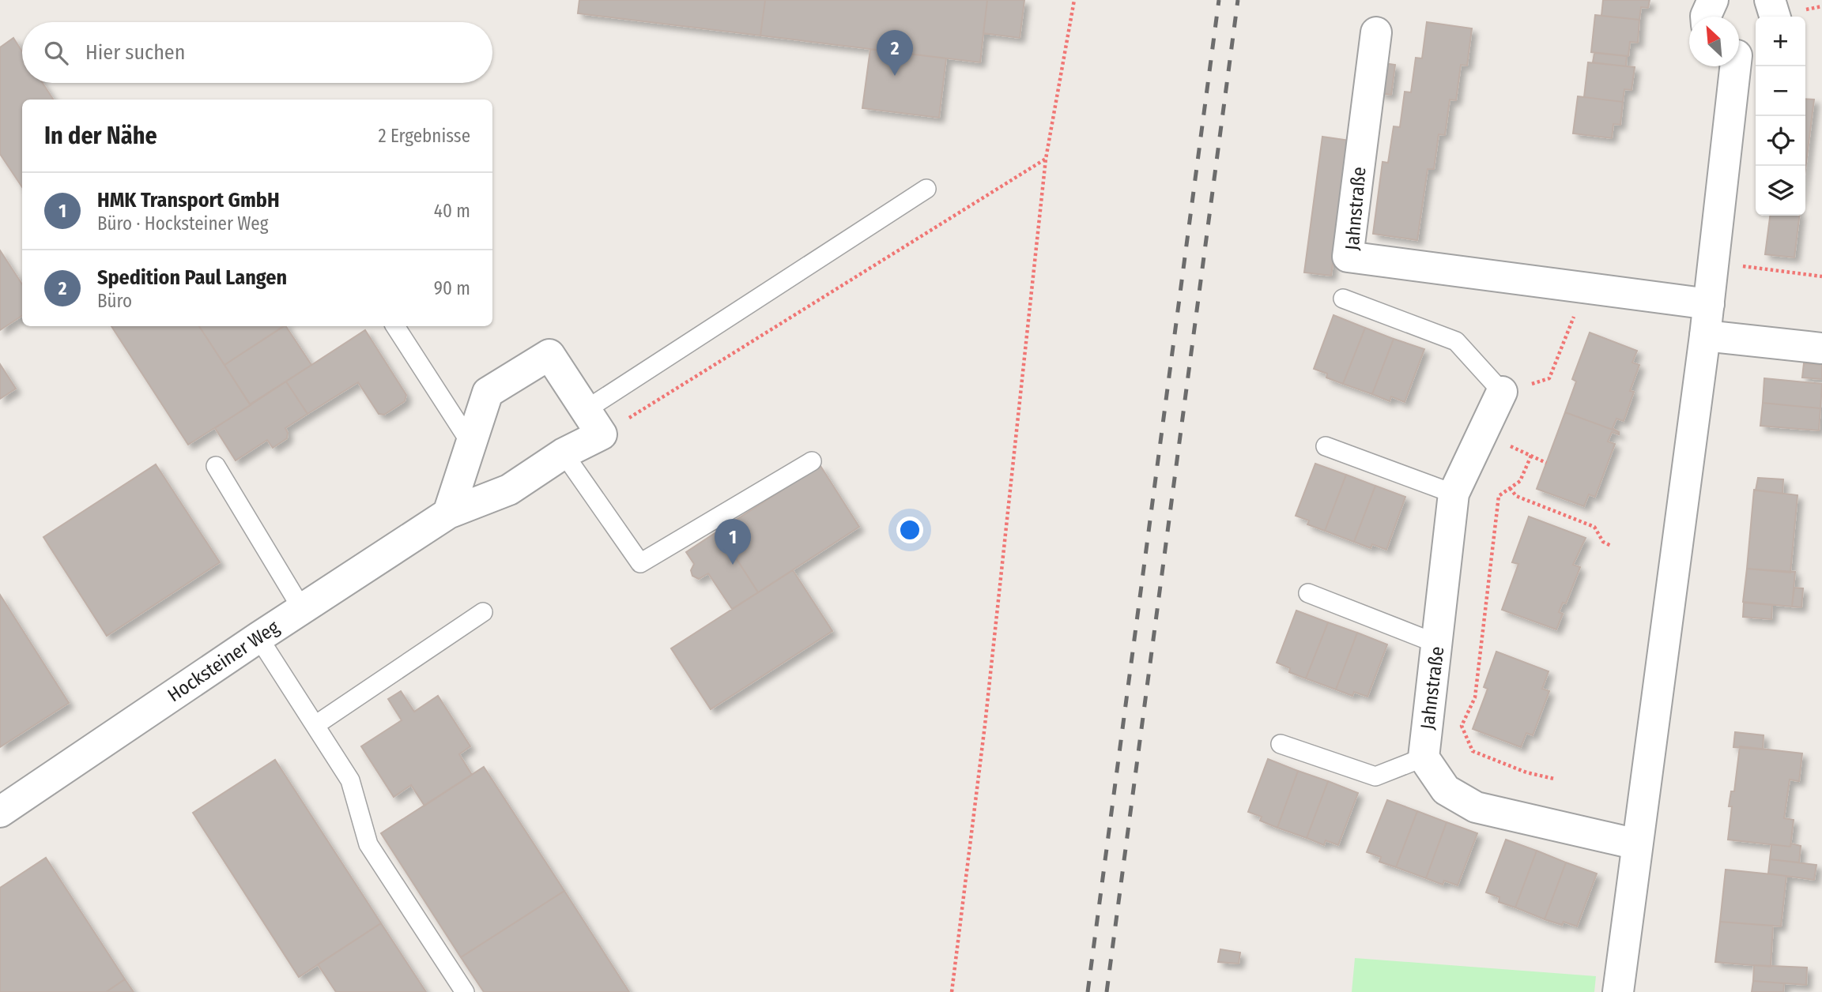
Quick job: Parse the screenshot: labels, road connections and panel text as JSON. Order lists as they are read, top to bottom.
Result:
{
  "streets": {
    "street": ["Jahnstraße", "Hocksteiner Weg"]
  },
  "north": "top left",
  "page": {
    "map_buttons": ["+", "−"],
    "search": "Hier suchen",
    "pins": ["2", "1"],
    "heading": ["In der Nähe", "2 Ergebnisse"],
    "list": [
      {
        "mark": "1",
        "name": "HMK Transport GmbH",
        "note": "Büro · Hocksteiner Weg",
        "value": "40 m"
      },
      {
        "mark": "2",
        "name": "Spedition Paul Langen",
        "note": "Büro",
        "value": "90 m"
      }
    ]
  }
}
